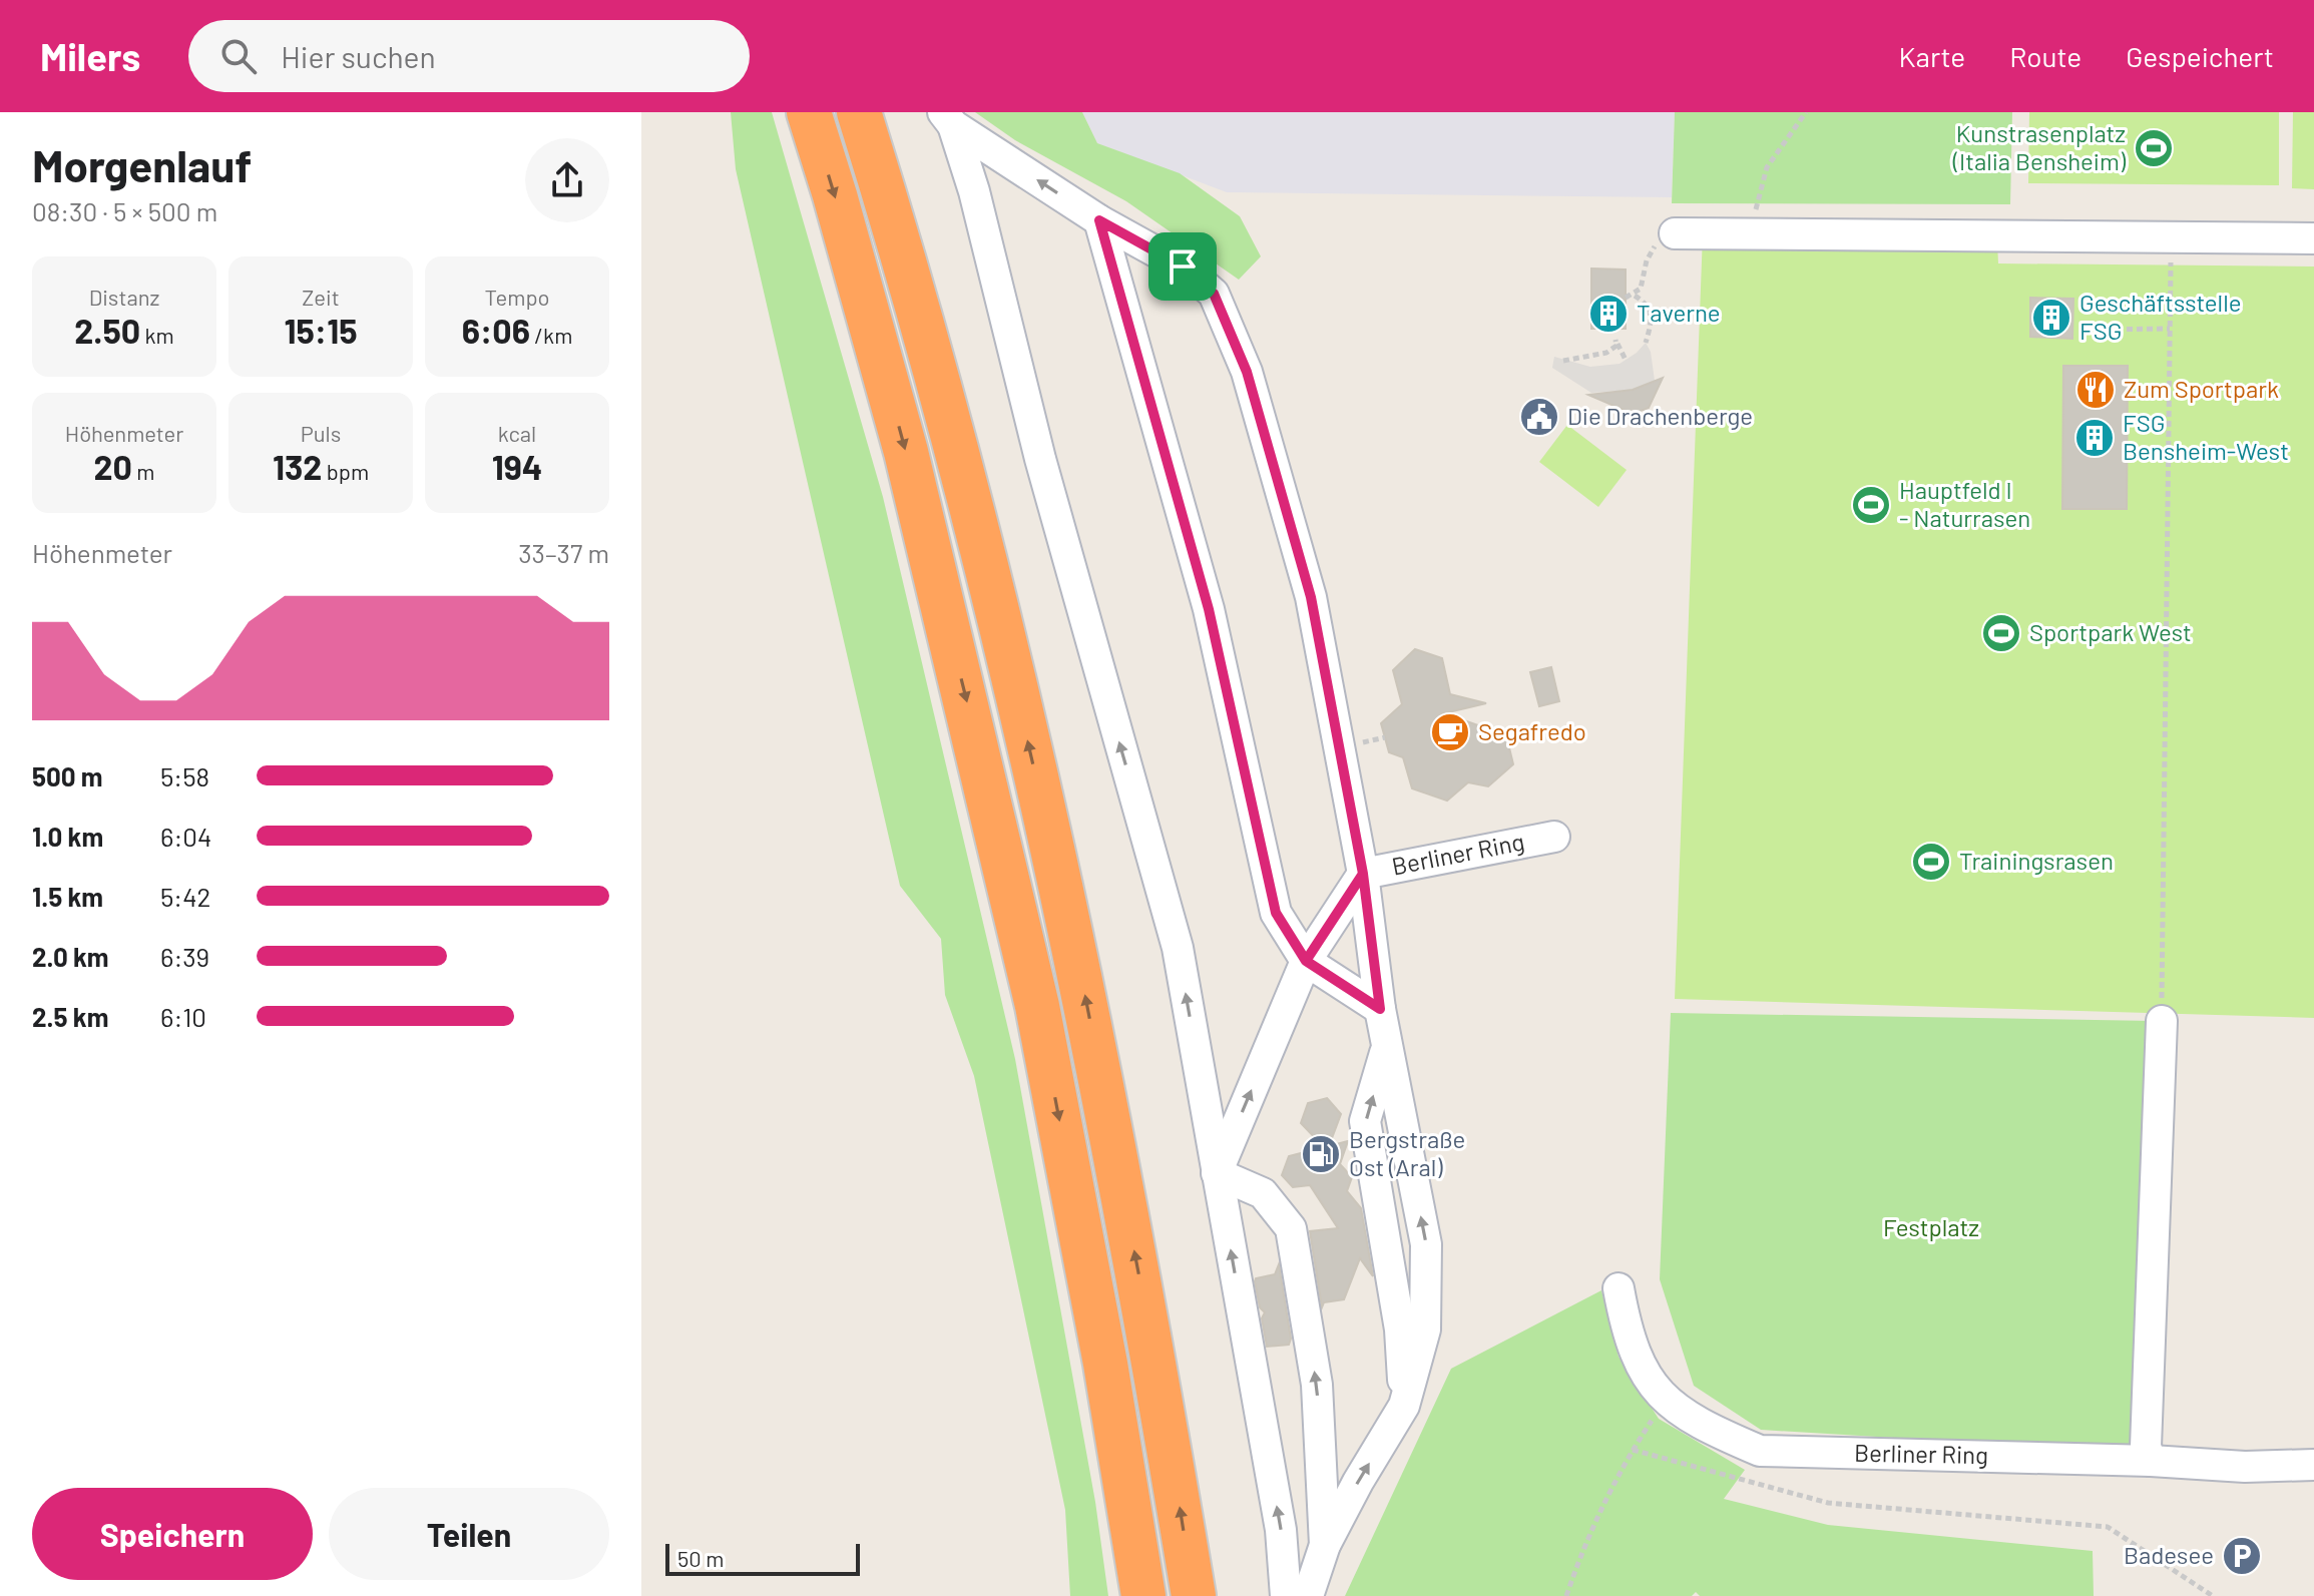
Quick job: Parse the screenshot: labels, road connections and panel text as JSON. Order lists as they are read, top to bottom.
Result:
{
  "streets": {
    "street": ["Berliner Ring"]
  },
  "parks": ["Festplatz"],
  "places": {
    "sports": [
      "Kunstrasenplatz (Italia Bensheim)",
      "Hauptfeld I - Naturrasen",
      "Sportpark West",
      "Trainingsrasen"
    ],
    "building": ["Taverne", "Geschäftsstelle FSG", "FSG Bensheim-West"],
    "restaurant": ["Zum Sportpark"],
    "public building": ["Die Drachenberge"],
    "cafe": ["Segafredo"],
    "fuel station": ["Bergstraße Ost (Aral)"],
    "parking": ["Badesee"]
  },
  "scale_bar": "50 m",
  "page": {
    "header": "Milers",
    "search": "Hier suchen",
    "nav": ["Karte", "Route", "Gespeichert"],
    "heading": ["Morgenlauf", "08:30 · 5 × 500 m"],
    "stats": [
      ["Distanz", "2.50 km"],
      ["Zeit", "15:15"],
      ["Tempo", "6:06 /km"],
      ["Höhenmeter", "20 m"],
      ["Puls", "132 bpm"],
      ["kcal", "194"]
    ],
    "chart": ["Höhenmeter", "33–37 m"],
    "list": [
      {
        "name": "500 m",
        "note": "5:58"
      },
      {
        "name": "1.0 km",
        "note": "6:04"
      },
      {
        "name": "1.5 km",
        "note": "5:42"
      },
      {
        "name": "2.0 km",
        "note": "6:39"
      },
      {
        "name": "2.5 km",
        "note": "6:10"
      }
    ],
    "buttons": ["Speichern", "Teilen"],
    "scale": "50 m"
  }
}
